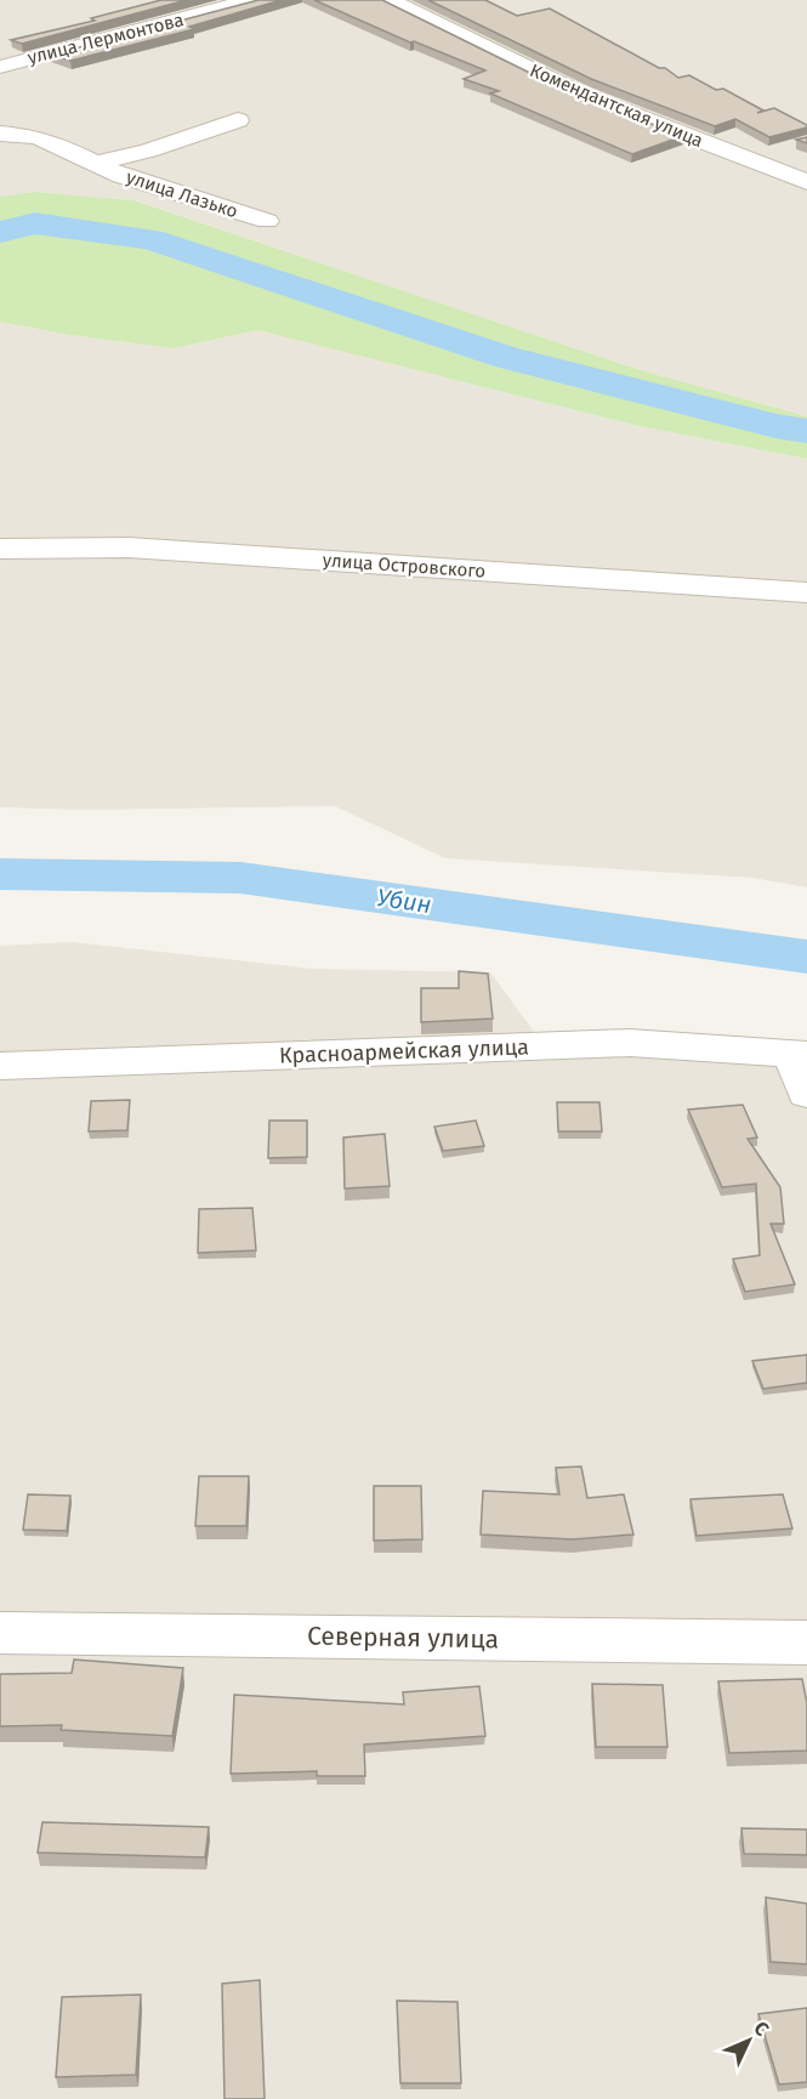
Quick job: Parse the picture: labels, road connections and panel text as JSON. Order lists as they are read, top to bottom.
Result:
{
  "streets": {
    "street": [
      "улица Лермонтова",
      "Комендантская улица",
      "улица Лазько",
      "улица Островского",
      "Красноармейская улица",
      "Северная улица"
    ]
  },
  "water": ["Убин"],
  "north": "top right"
}
